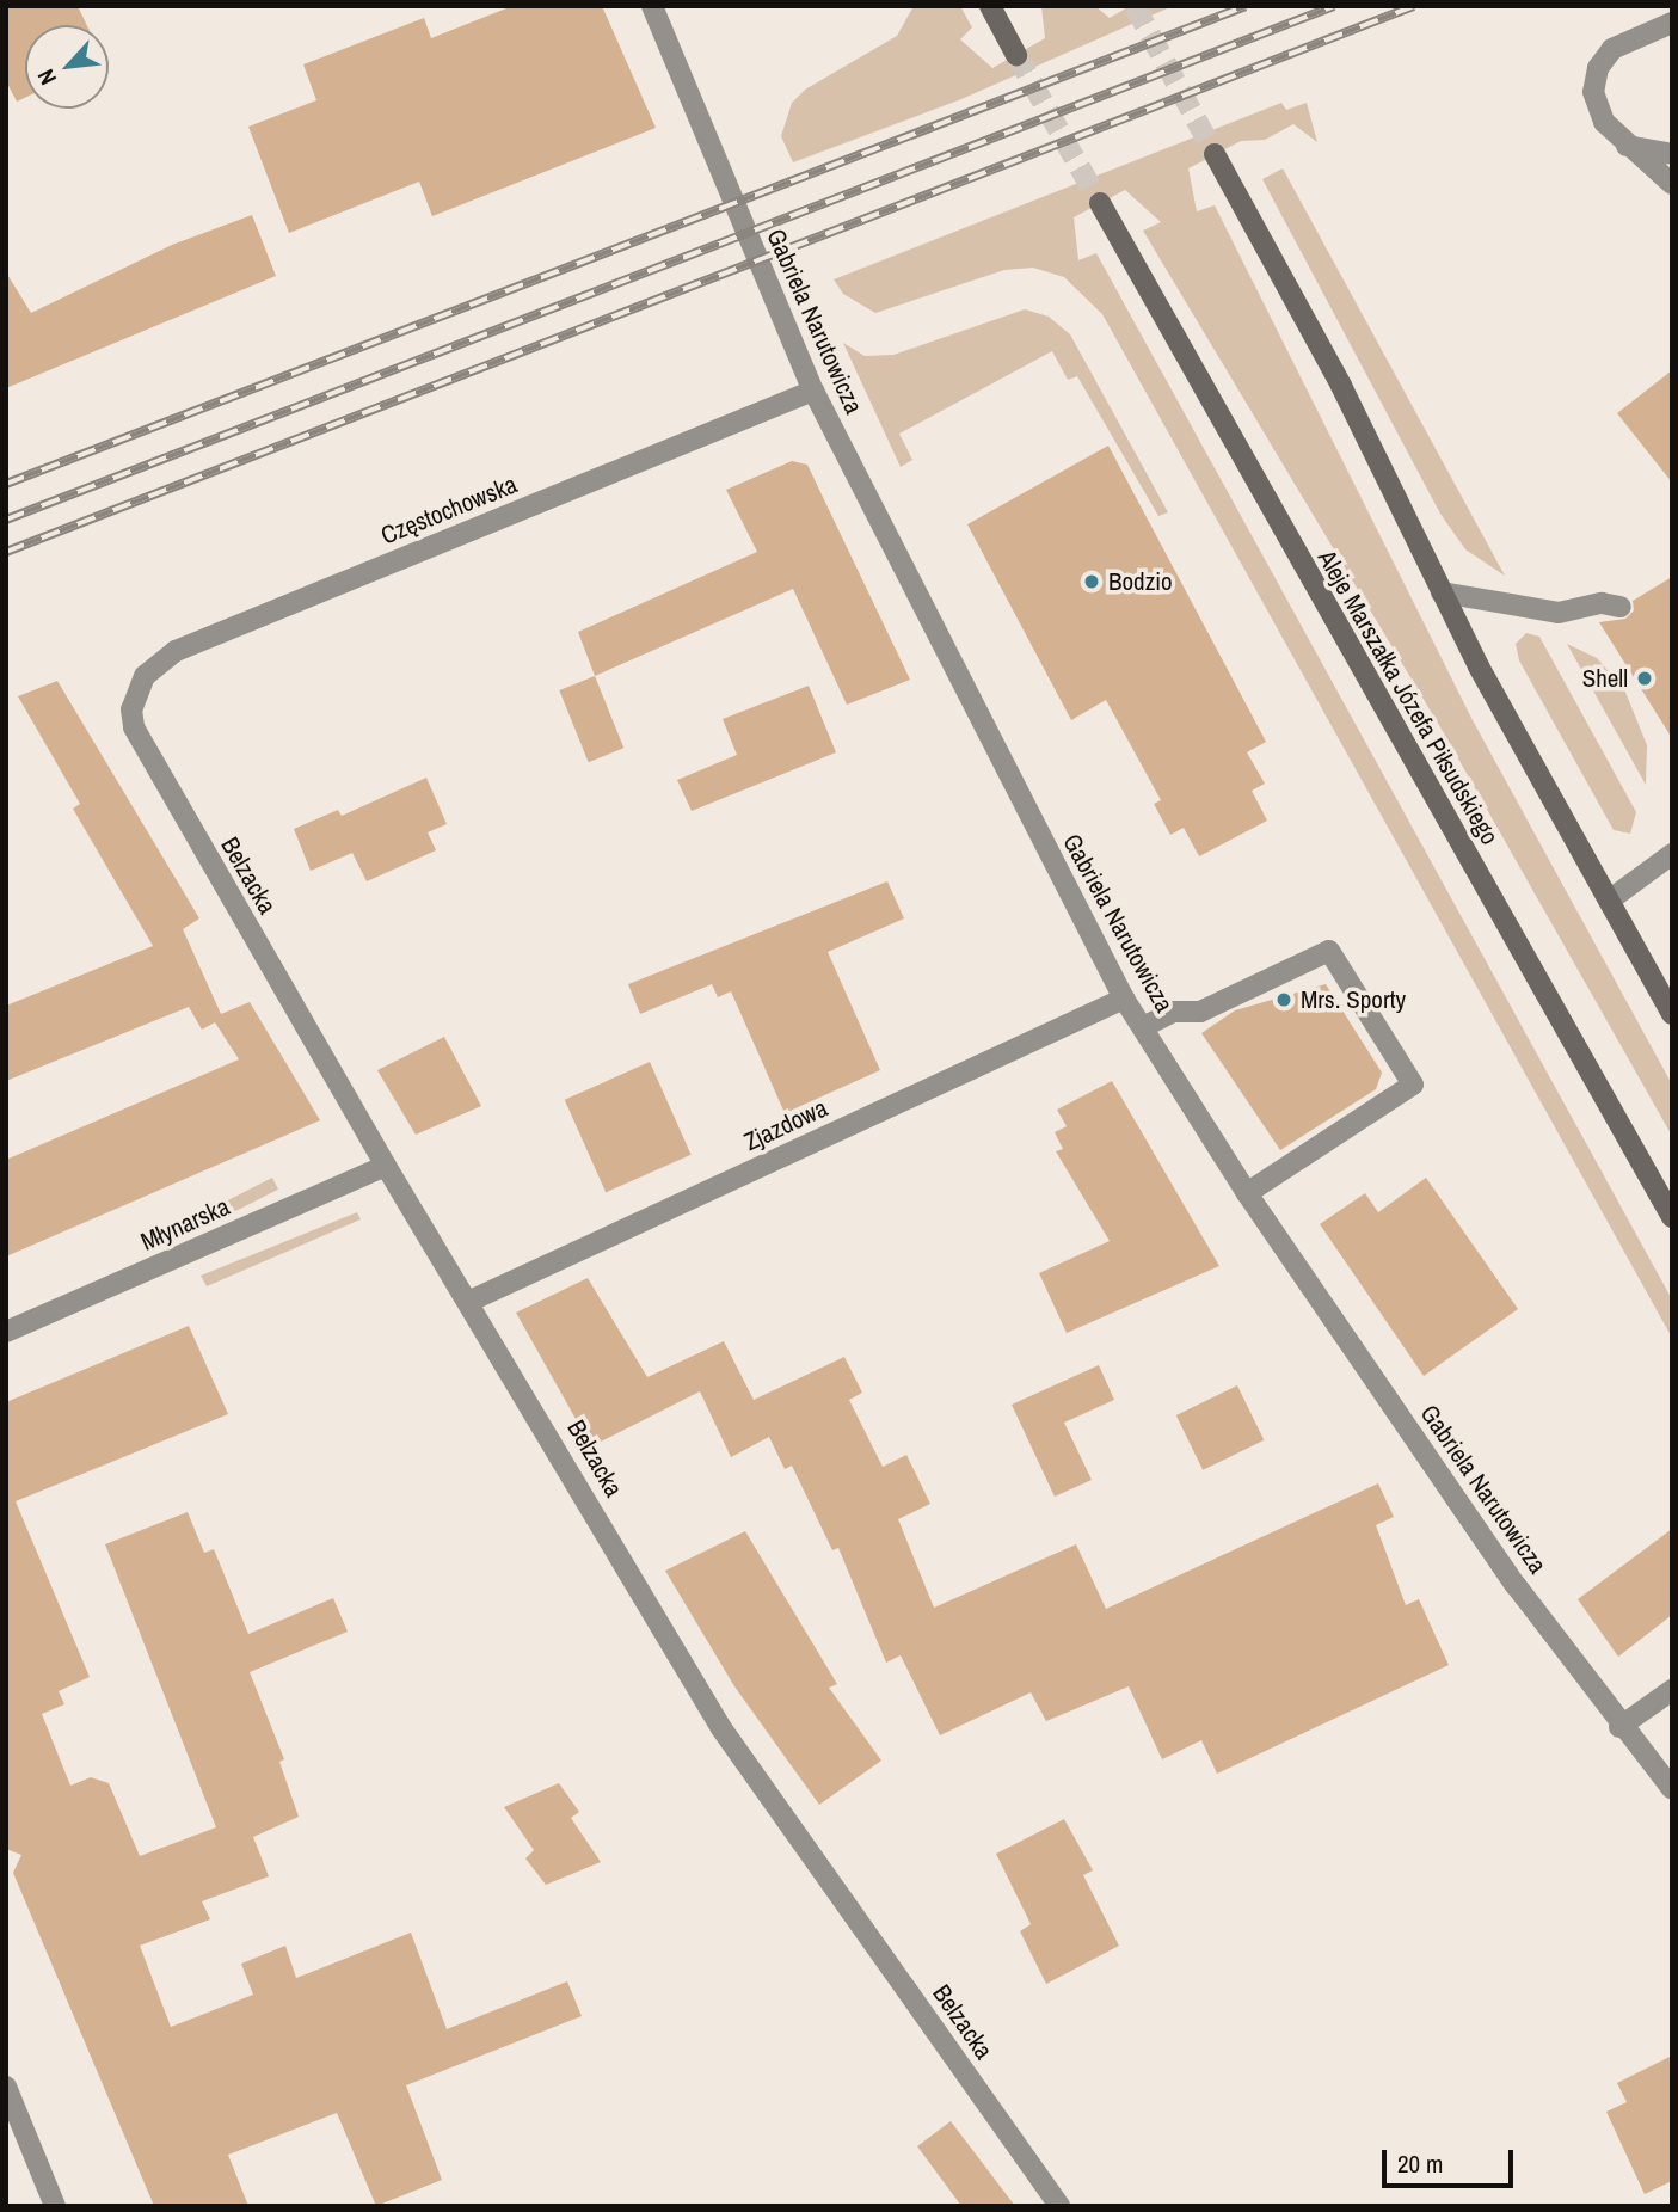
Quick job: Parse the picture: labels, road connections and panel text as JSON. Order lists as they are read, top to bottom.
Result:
{
  "streets": {
    "main road": ["Aleje Marszałka Józefa Piłsudskiego"],
    "street": [
      "Gabriela Narutowicza",
      "Częstochowska",
      "Belzacka",
      "Zjazdowa",
      "Młynarska"
    ]
  },
  "crossings": [
    ["Gabriela Narutowicza", "Częstochowska"],
    ["Gabriela Narutowicza", "Zjazdowa"],
    ["Częstochowska", "Belzacka"],
    ["Belzacka", "Zjazdowa"],
    ["Belzacka", "Młynarska"]
  ],
  "places": ["Bodzio", "Shell", "Mrs. Sporty"],
  "scale_bar": "20 m",
  "north": "bottom left"
}
